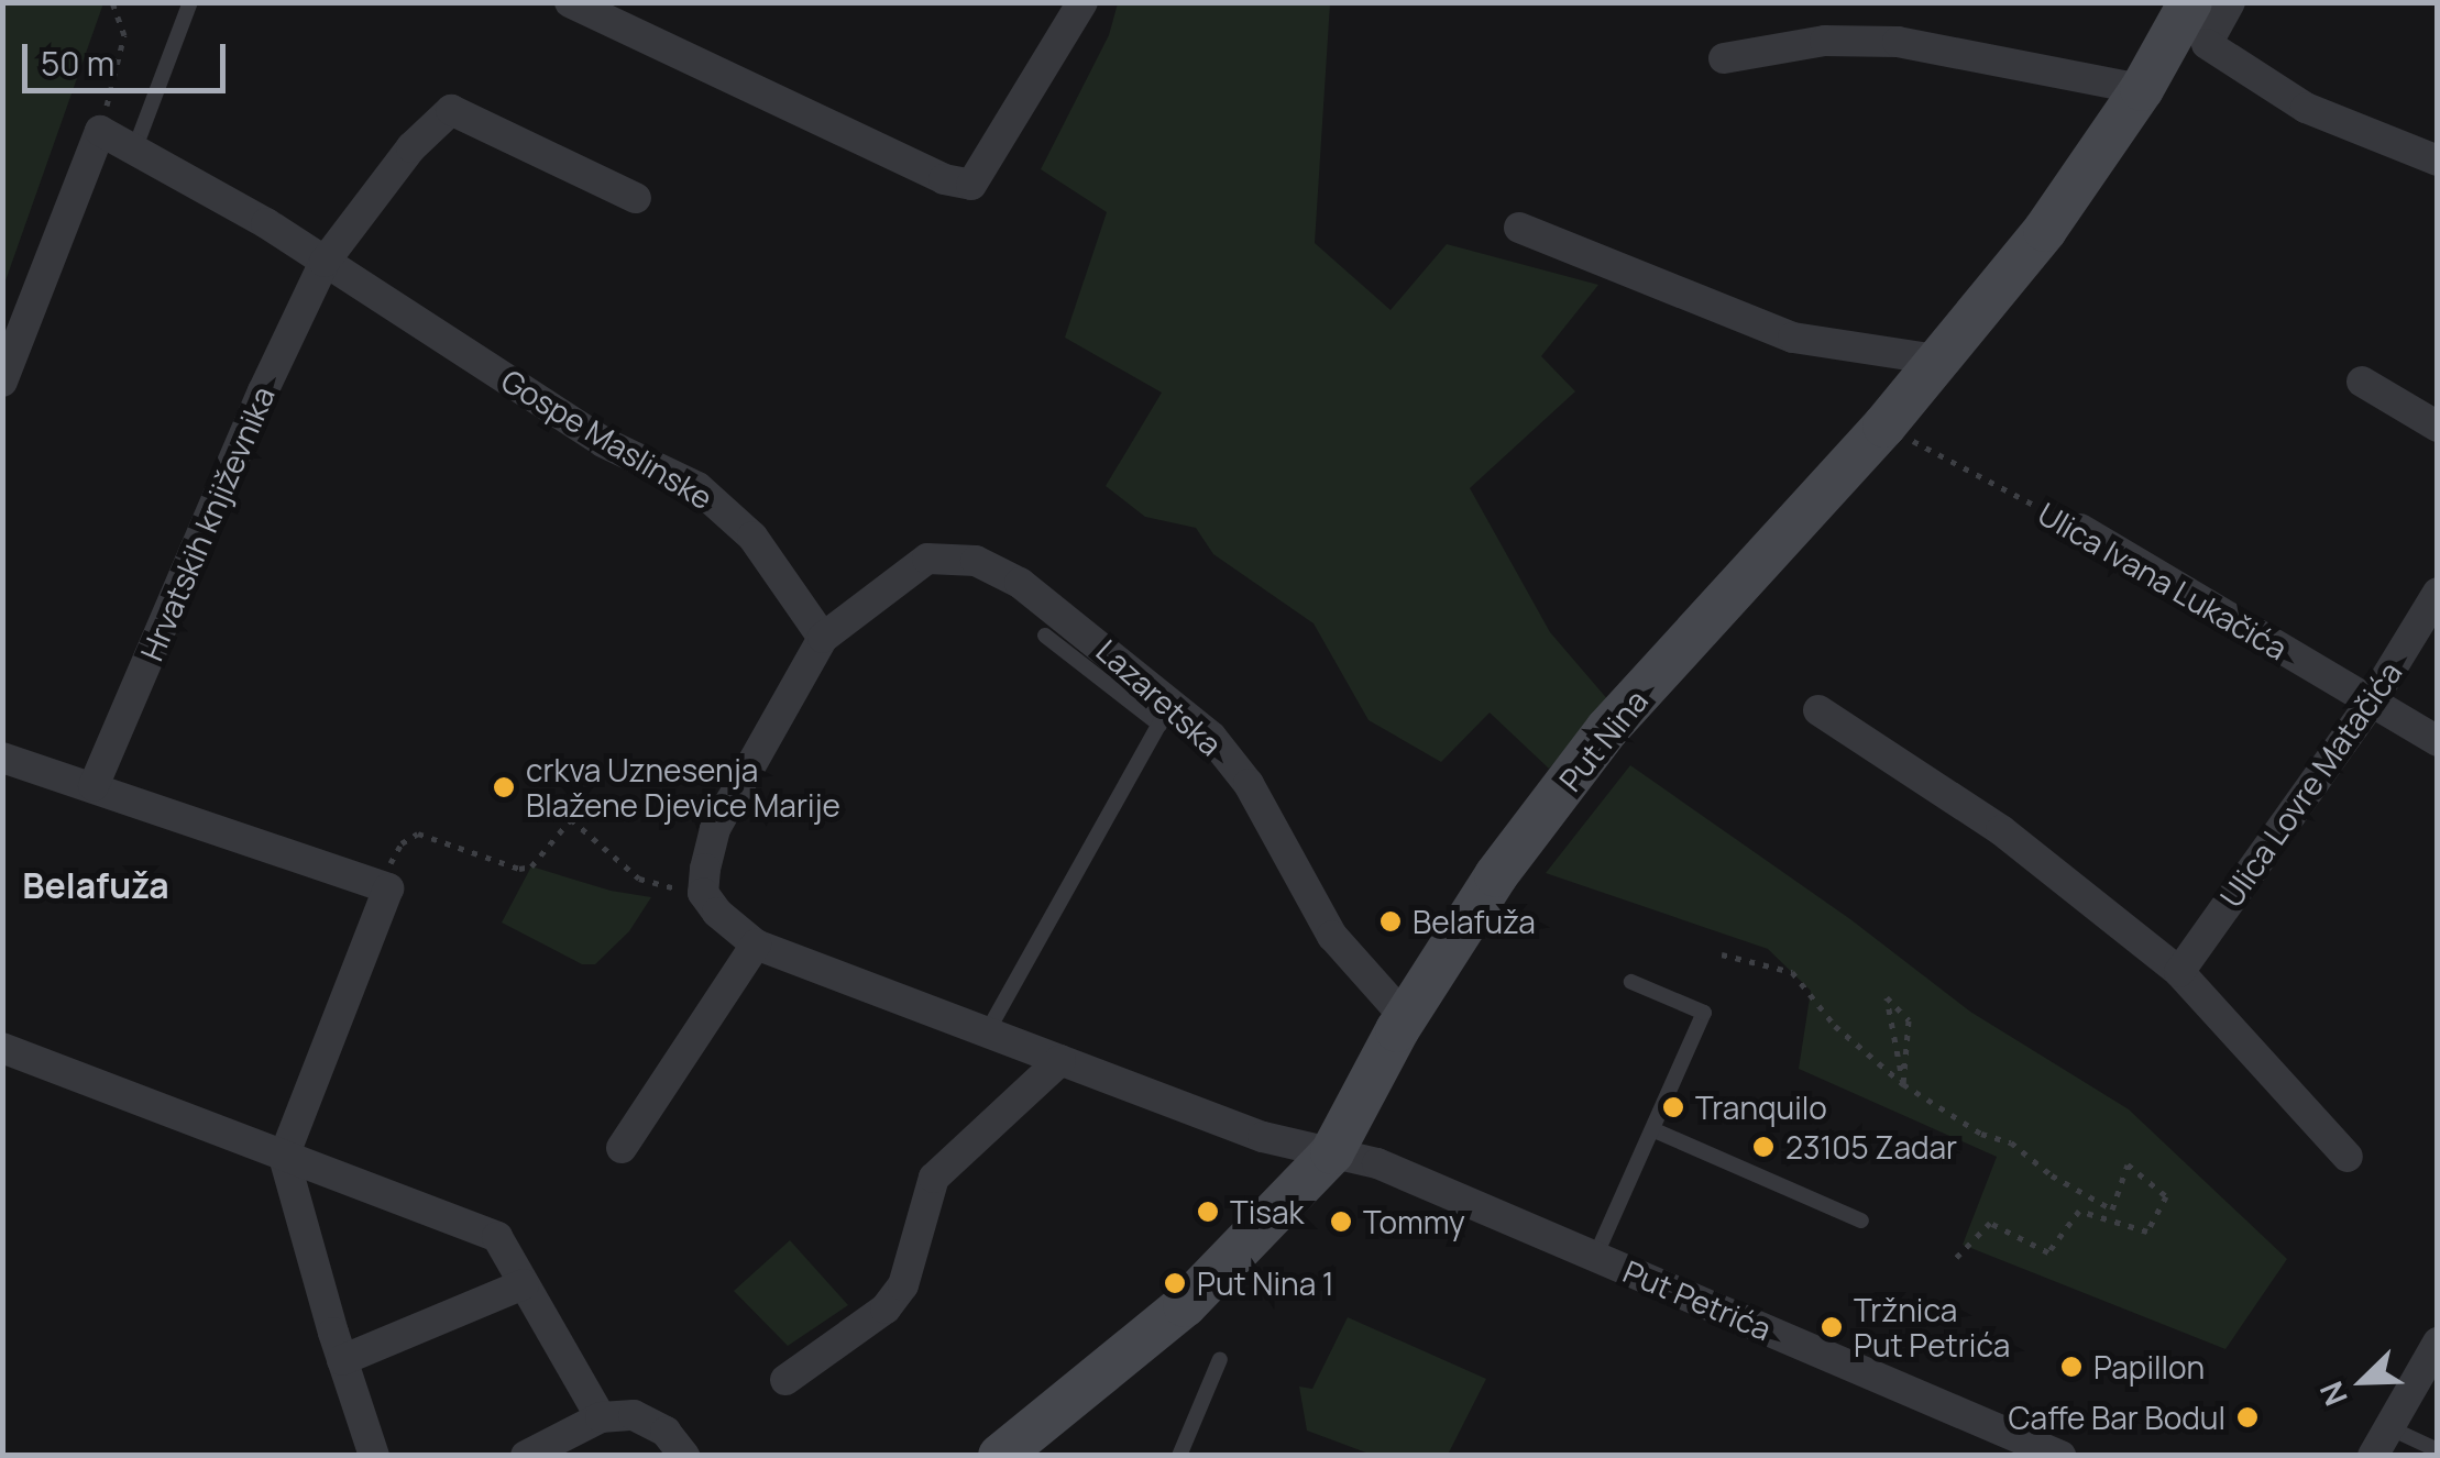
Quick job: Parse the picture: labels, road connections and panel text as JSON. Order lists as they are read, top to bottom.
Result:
{
  "streets": {
    "main road": ["Put Nina"],
    "street": [
      "Gospe Maslinske",
      "Hrvatskih književnika",
      "Ulica Ivana Lukačića",
      "Lazaretska",
      "Ulica Lovre Matačića",
      "Put Petrića"
    ]
  },
  "crossings": [
    ["Gospe Maslinske", "Hrvatskih književnika"],
    ["Gospe Maslinske", "Lazaretska"],
    ["Ulica Ivana Lukačića", "Put Nina"],
    ["Ulica Ivana Lukačića", "Ulica Lovre Matačića"],
    ["Lazaretska", "Put Nina"],
    ["Put Nina", "Put Petrića"]
  ],
  "districts": ["Belafuža"],
  "places": [
    "crkva Uznesenja Blažene Djevice Marije",
    "Belafuža",
    "Tranquilo",
    "23105 Zadar",
    "Tisak",
    "Tommy",
    "Put Nina 1",
    "Tržnica Put Petrića",
    "Papillon",
    "Caffe Bar Bodul"
  ],
  "scale_bar": "50 m",
  "north": "bottom left"
}
